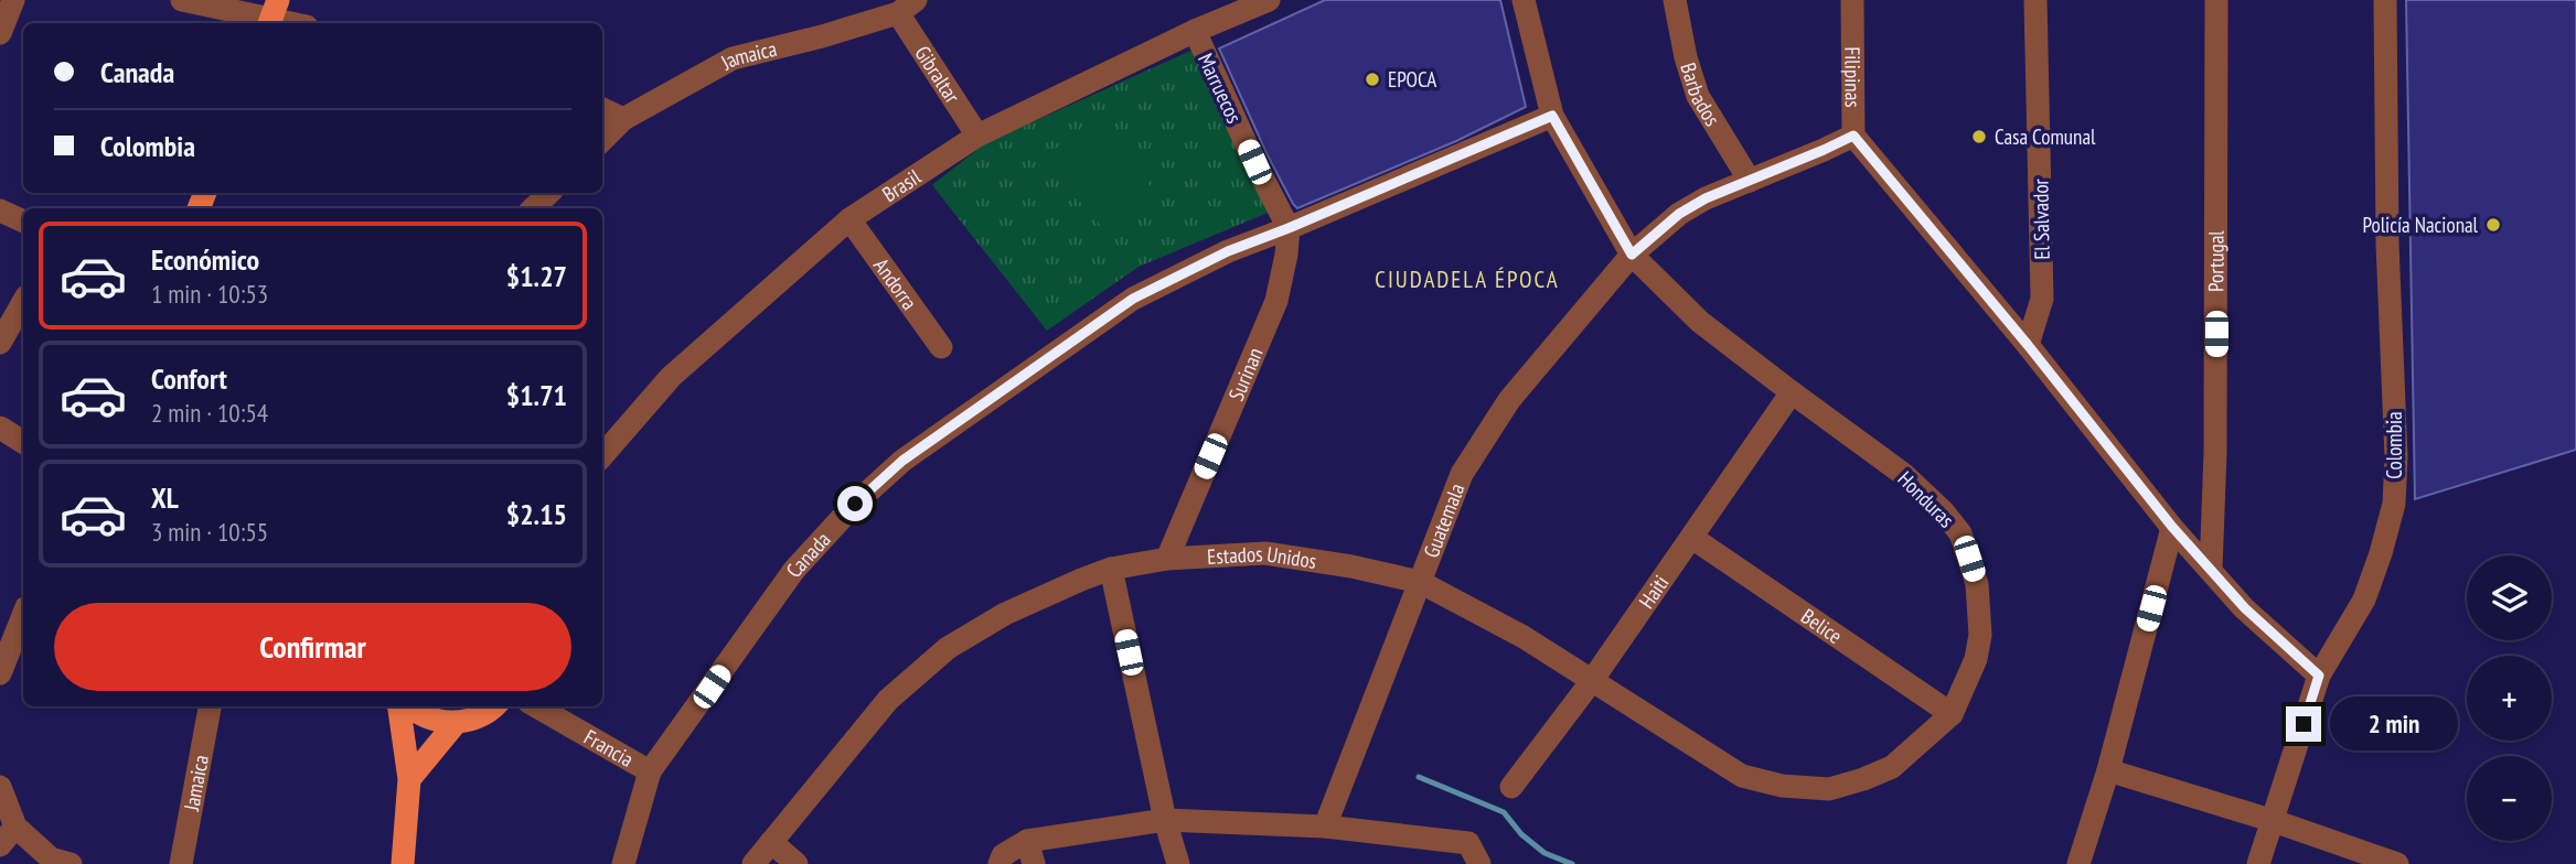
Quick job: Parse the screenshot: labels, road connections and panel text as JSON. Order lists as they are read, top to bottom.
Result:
{
  "streets": {
    "street": [
      "Jamaica",
      "Gibraltar",
      "Filipinas",
      "Marruecos",
      "Barbados",
      "Brasil",
      "El Salvador",
      "Portugal",
      "Andorra",
      "Surinan",
      "Colombia",
      "Honduras",
      "Guatemala",
      "Canada",
      "Estados Unidos",
      "Haiti",
      "Belice",
      "Francia"
    ]
  },
  "crossings": [
    ["Jamaica", "Gibraltar"],
    ["Gibraltar", "Brasil"],
    ["Filipinas", "El Salvador"],
    ["Filipinas", "Portugal"],
    ["Filipinas", "Colombia"],
    ["Filipinas", "Guatemala"],
    ["Marruecos", "Brasil"],
    ["Marruecos", "Surinan"],
    ["Marruecos", "Canada"],
    ["Barbados", "Guatemala"],
    ["Brasil", "Andorra"],
    ["Surinan", "Canada"],
    ["Surinan", "Estados Unidos"],
    ["Honduras", "Guatemala"],
    ["Honduras", "Canada"],
    ["Honduras", "Estados Unidos"],
    ["Honduras", "Haiti"],
    ["Honduras", "Belice"],
    ["Guatemala", "Estados Unidos"],
    ["Canada", "Francia"],
    ["Estados Unidos", "Haiti"],
    ["Haiti", "Belice"]
  ],
  "districts": ["CIUDADELA ÉPOCA"],
  "places": ["EPOCA", "Casa Comunal", "Policía Nacional"],
  "page": {
    "banner": ["Canada", "Colombia"],
    "list": [
      {
        "name": "Económico",
        "note": "1 min · 10:53",
        "value": "$1.27"
      },
      {
        "name": "Confort",
        "note": "2 min · 10:54",
        "value": "$1.71"
      },
      {
        "name": "XL",
        "note": "3 min · 10:55",
        "value": "$2.15"
      }
    ],
    "map_buttons": ["+", "−"],
    "buttons": "Confirmar",
    "bubble": "2 min"
  }
}
